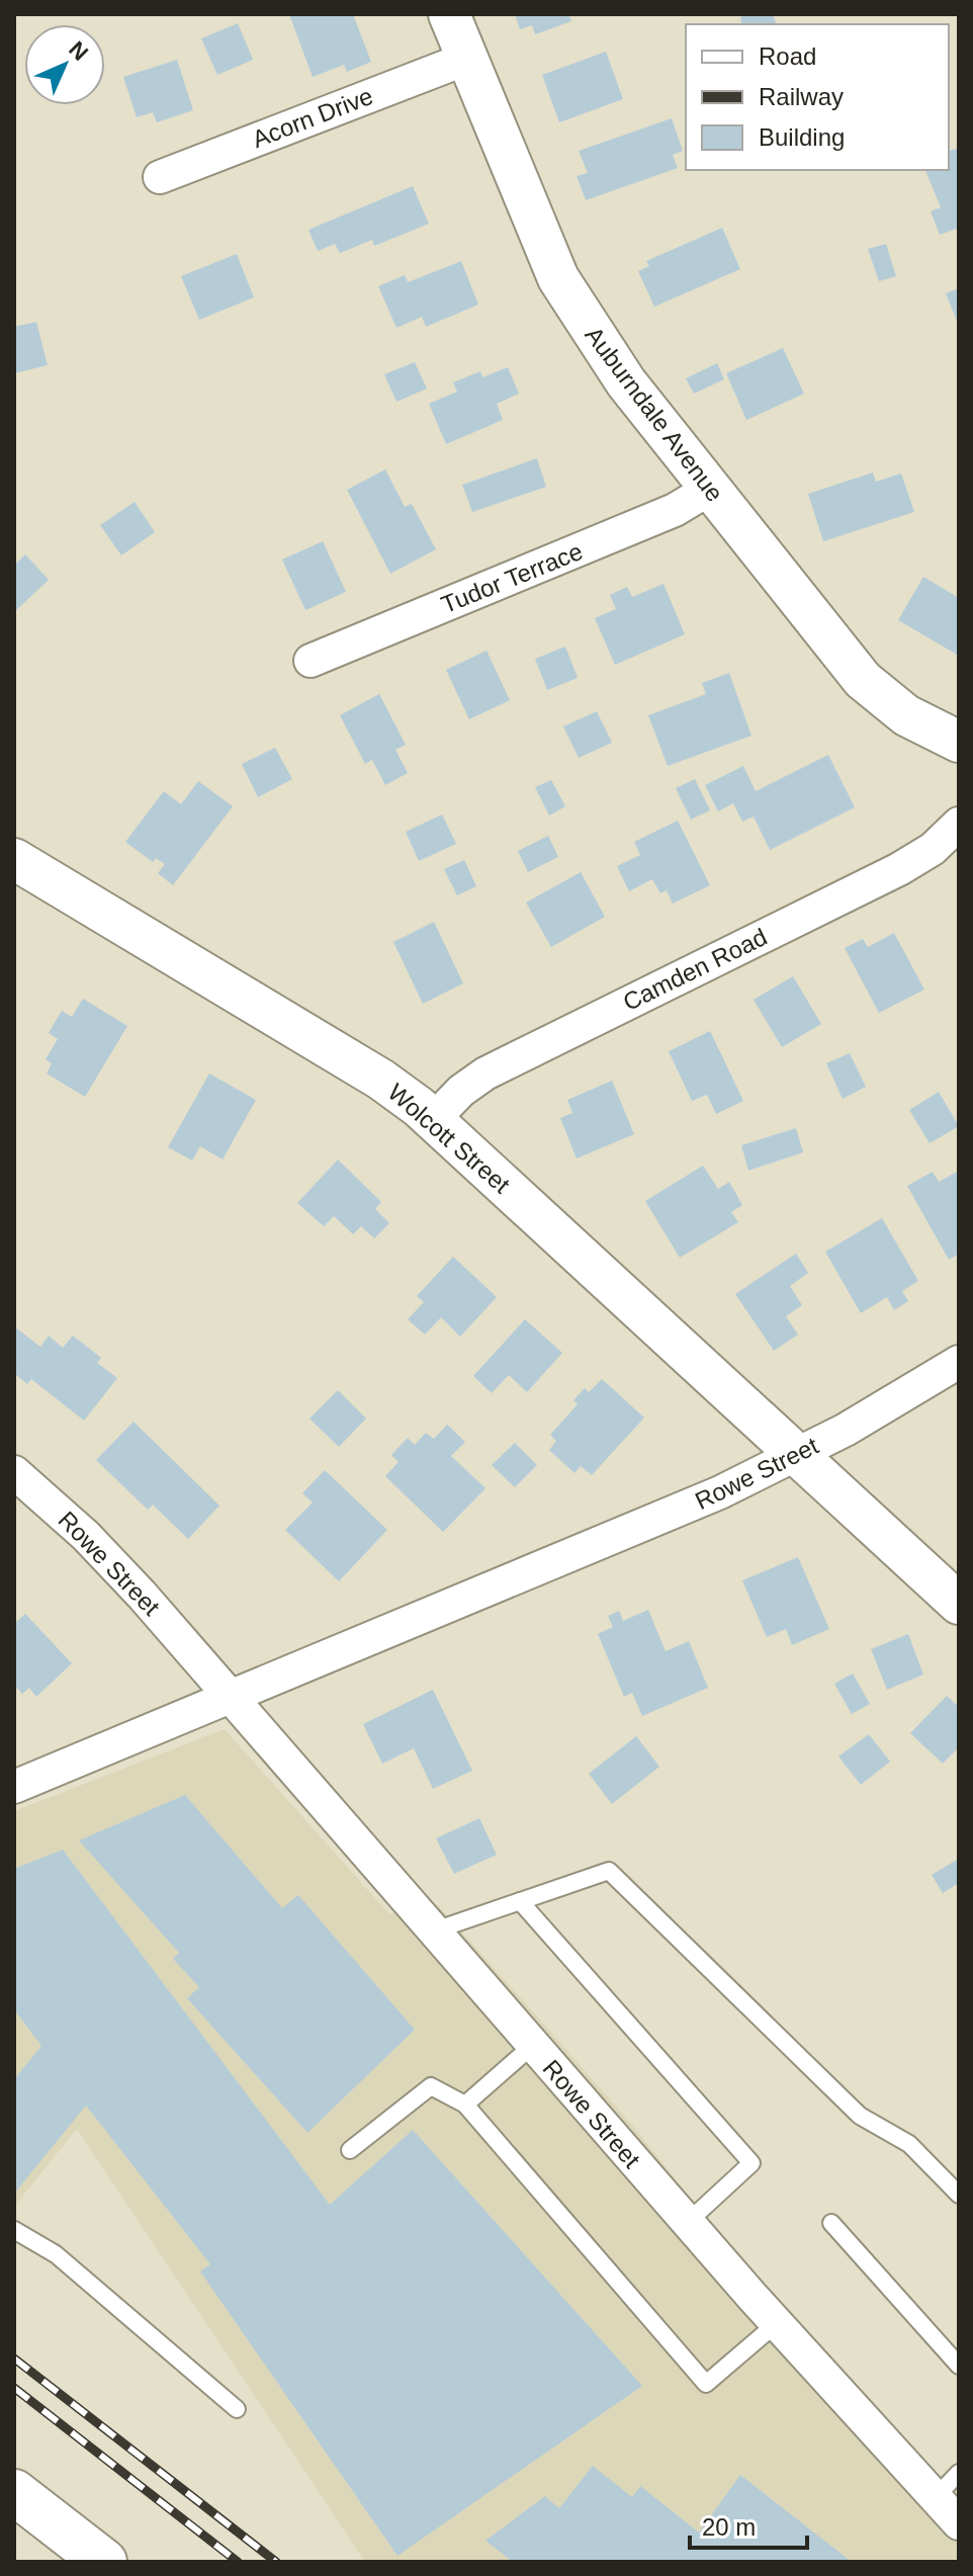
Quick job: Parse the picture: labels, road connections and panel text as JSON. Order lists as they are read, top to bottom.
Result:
{
  "streets": {
    "street": [
      "Acorn Drive",
      "Auburndale Avenue",
      "Tudor Terrace",
      "Camden Road",
      "Wolcott Street",
      "Rowe Street"
    ]
  },
  "crossings": [
    ["Acorn Drive", "Auburndale Avenue"],
    ["Auburndale Avenue", "Tudor Terrace"],
    ["Camden Road", "Wolcott Street"],
    ["Wolcott Street", "Rowe Street"]
  ],
  "legend": ["Road", "Railway", "Building"],
  "scale_bar": "20 m",
  "north": "top right"
}
